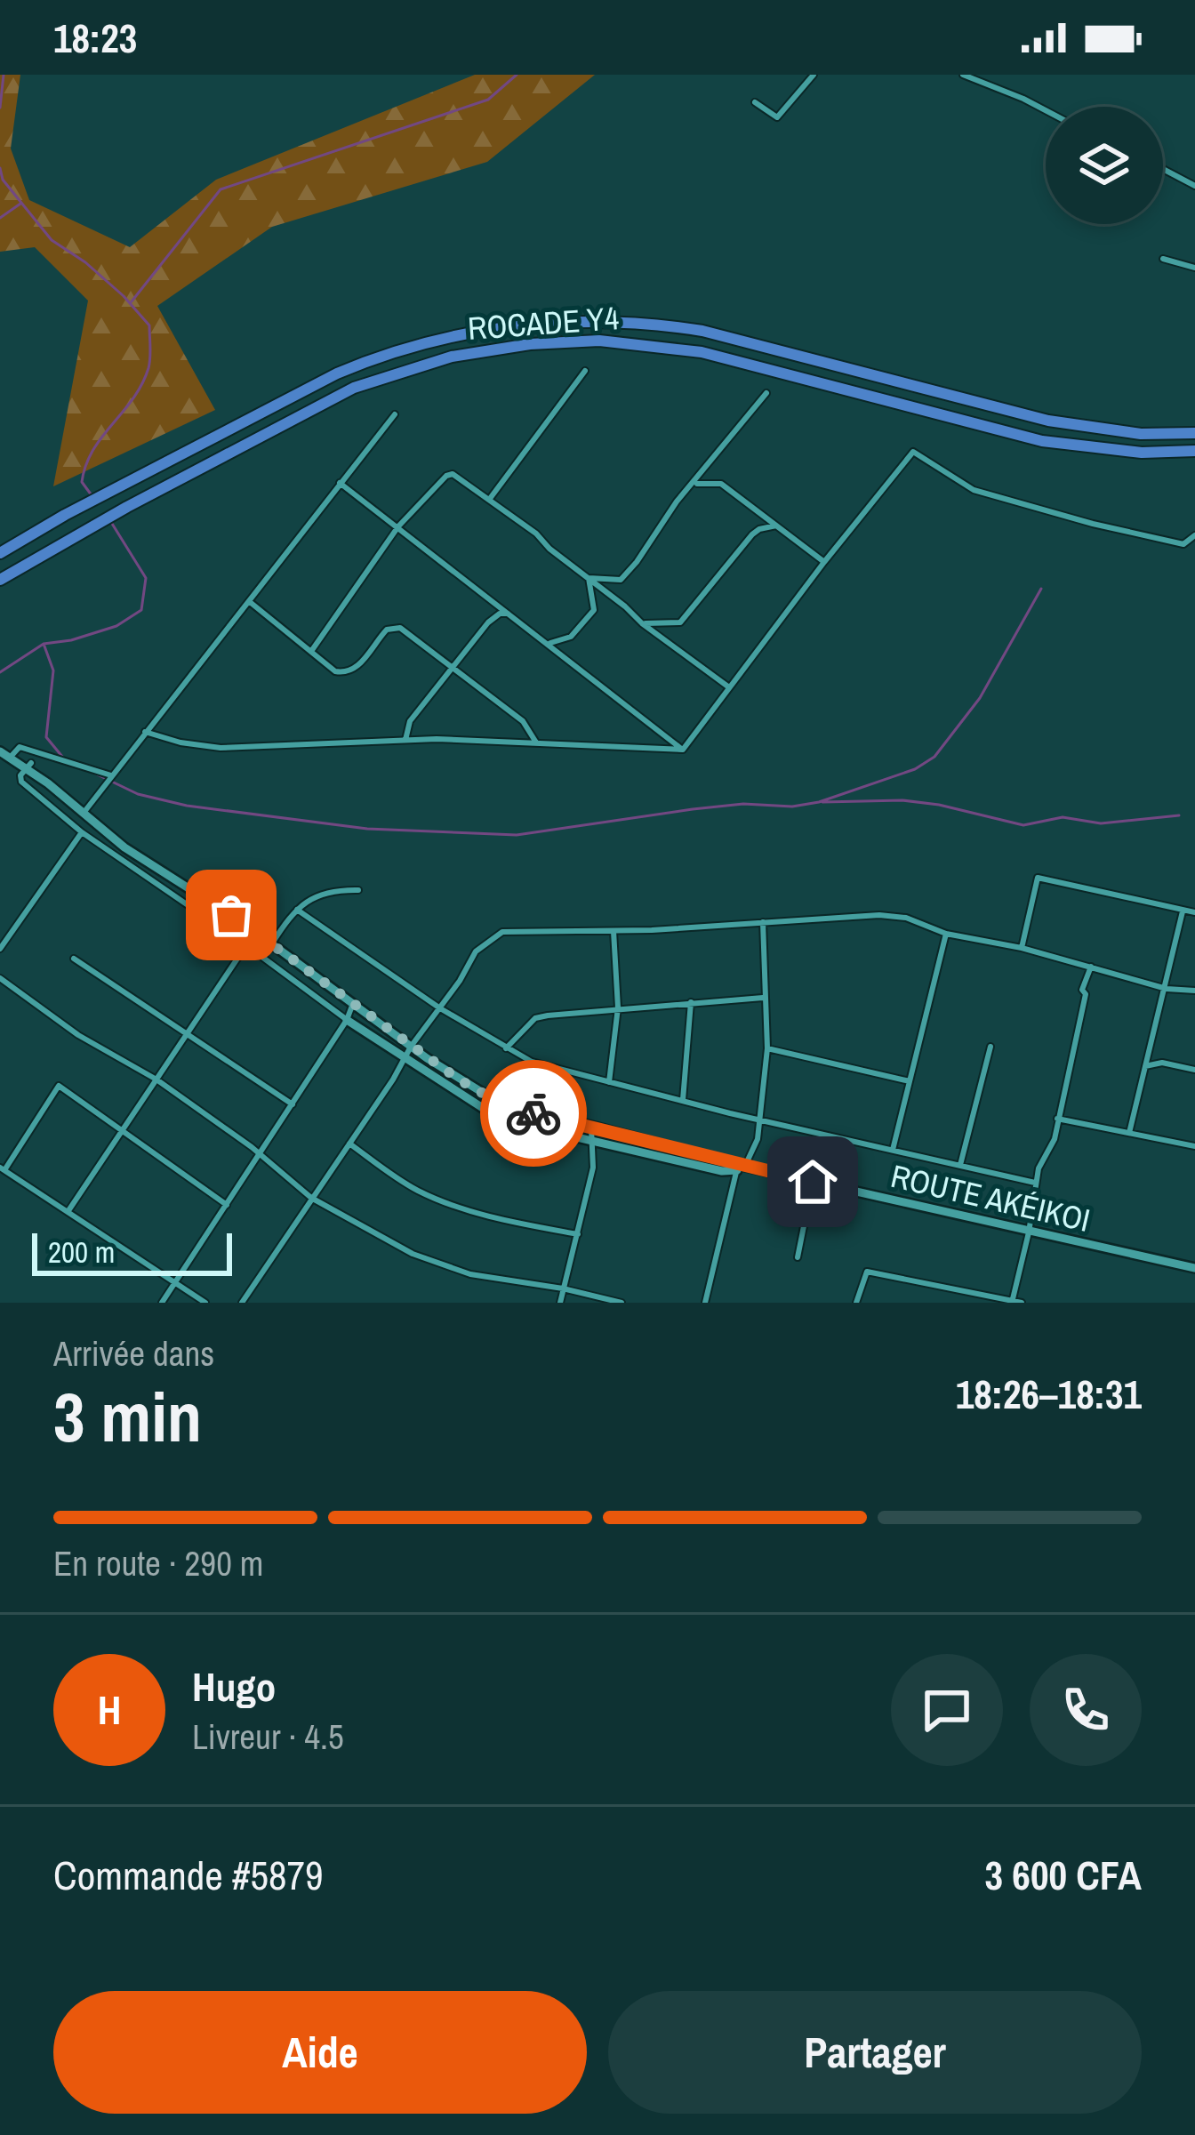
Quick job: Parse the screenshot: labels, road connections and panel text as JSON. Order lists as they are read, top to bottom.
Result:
{
  "streets": {
    "highway": ["ROCADE Y4"],
    "street": ["ROUTE AKÉIKOI"]
  },
  "scale_bar": "200 m",
  "page": {
    "status": "18:23",
    "scale": "200 m",
    "heading": ["3 min", "Arrivée dans", "18:26–18:31"],
    "panel": [
      "Hugo",
      "Livreur · 4.5",
      "Commande #5879",
      "3 600 CFA"
    ],
    "bar": "En route · 290 m",
    "round": "H",
    "buttons": ["Aide", "Partager"]
  }
}
